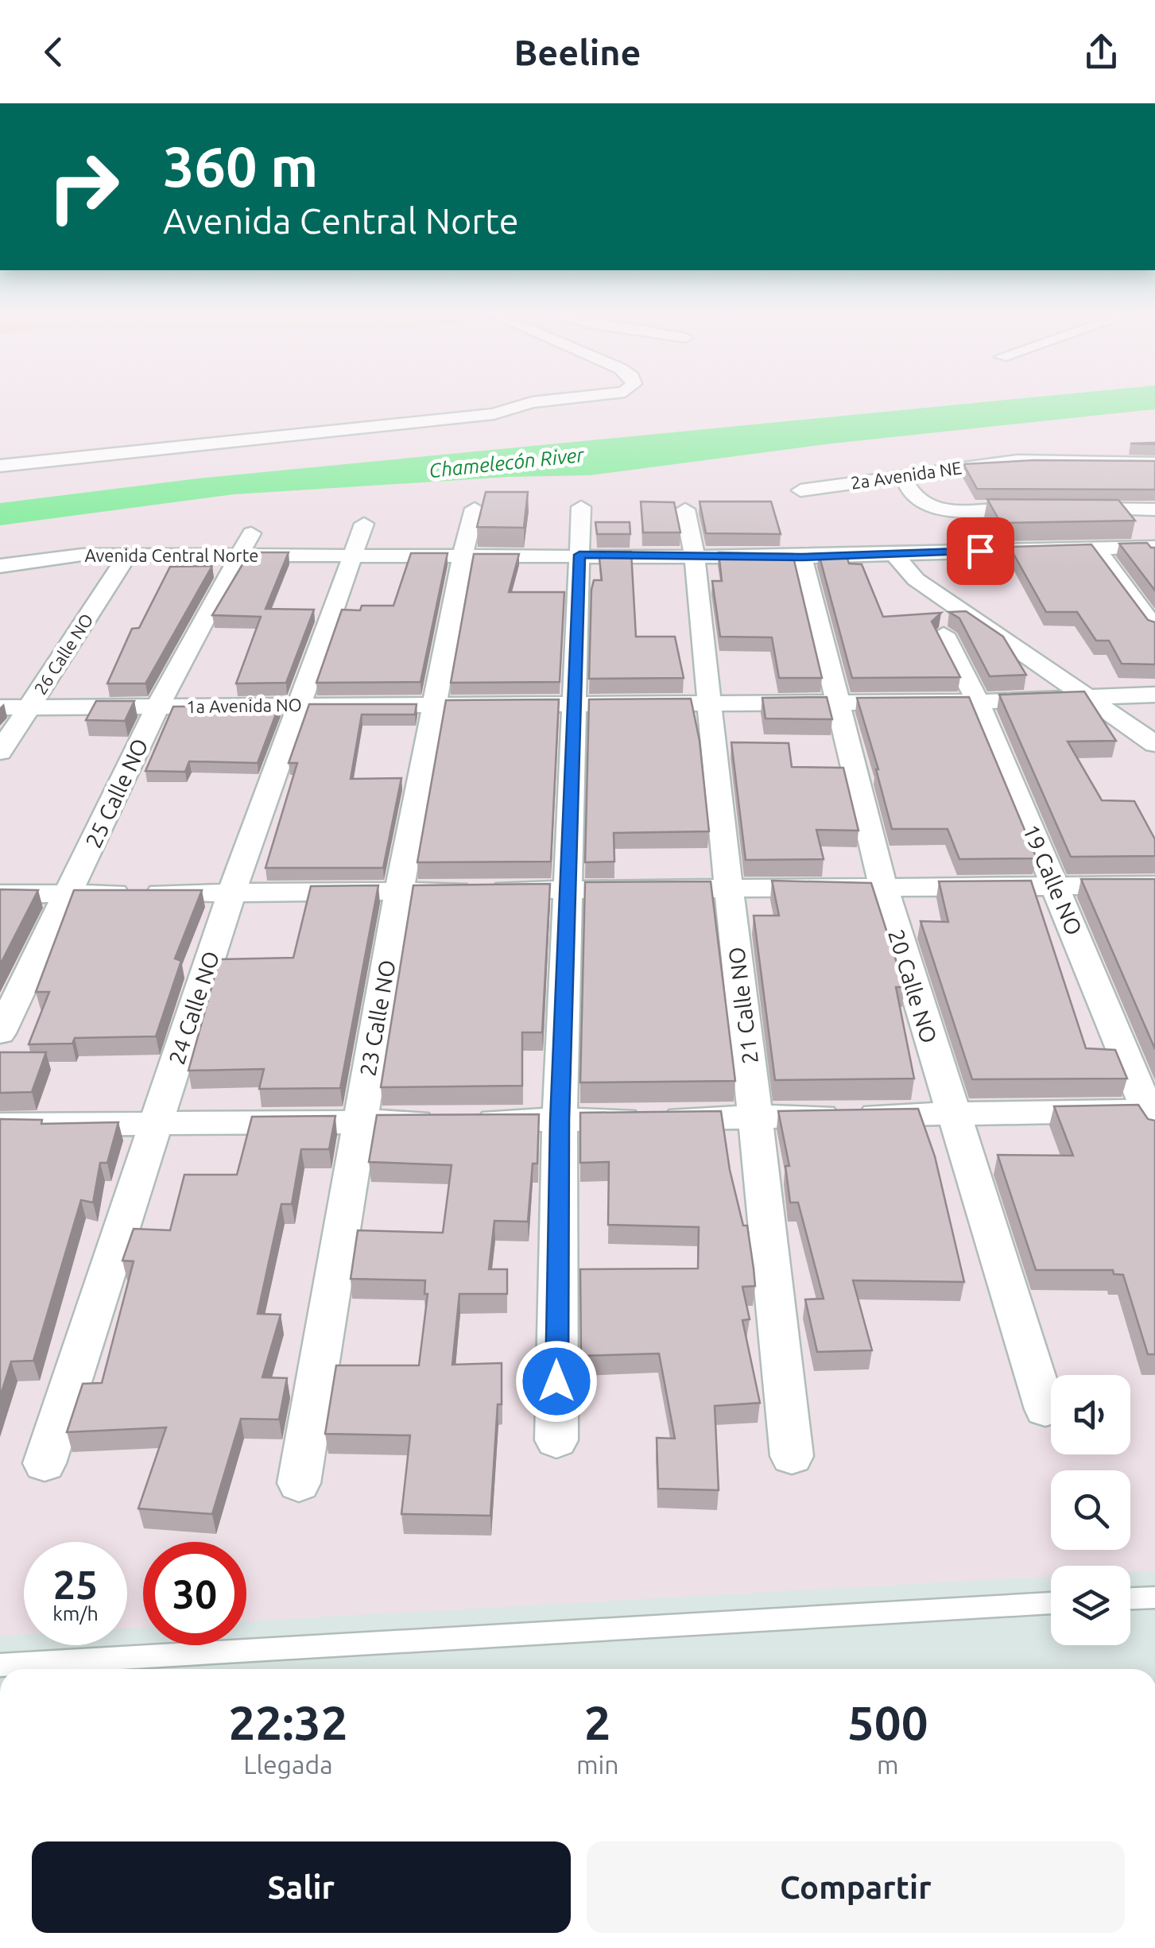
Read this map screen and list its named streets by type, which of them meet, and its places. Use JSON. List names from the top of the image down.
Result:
{
  "streets": {
    "street": [
      "2a Avenida NE",
      "Avenida Central Norte",
      "26 Calle NO",
      "1a Avenida NO",
      "25 Calle NO",
      "19 Calle NO",
      "20 Calle NO",
      "21 Calle NO",
      "24 Calle NO",
      "23 Calle NO"
    ]
  },
  "crossings": [
    ["Avenida Central Norte", "26 Calle NO"],
    ["Avenida Central Norte", "25 Calle NO"],
    ["Avenida Central Norte", "20 Calle NO"],
    ["Avenida Central Norte", "21 Calle NO"],
    ["Avenida Central Norte", "24 Calle NO"],
    ["Avenida Central Norte", "23 Calle NO"],
    ["26 Calle NO", "1a Avenida NO"],
    ["1a Avenida NO", "25 Calle NO"],
    ["1a Avenida NO", "19 Calle NO"],
    ["1a Avenida NO", "20 Calle NO"],
    ["1a Avenida NO", "21 Calle NO"],
    ["1a Avenida NO", "24 Calle NO"],
    ["1a Avenida NO", "23 Calle NO"]
  ],
  "water": ["Chamelecón River"],
  "page": {
    "header": "Beeline",
    "turn": ["360 m", "Avenida Central Norte"],
    "speed": "25 km/h",
    "limit": "30",
    "eta": [
      "22:32",
      "Llegada",
      "2",
      "min",
      "500",
      "m"
    ],
    "buttons": ["Salir", "Compartir"]
  }
}
